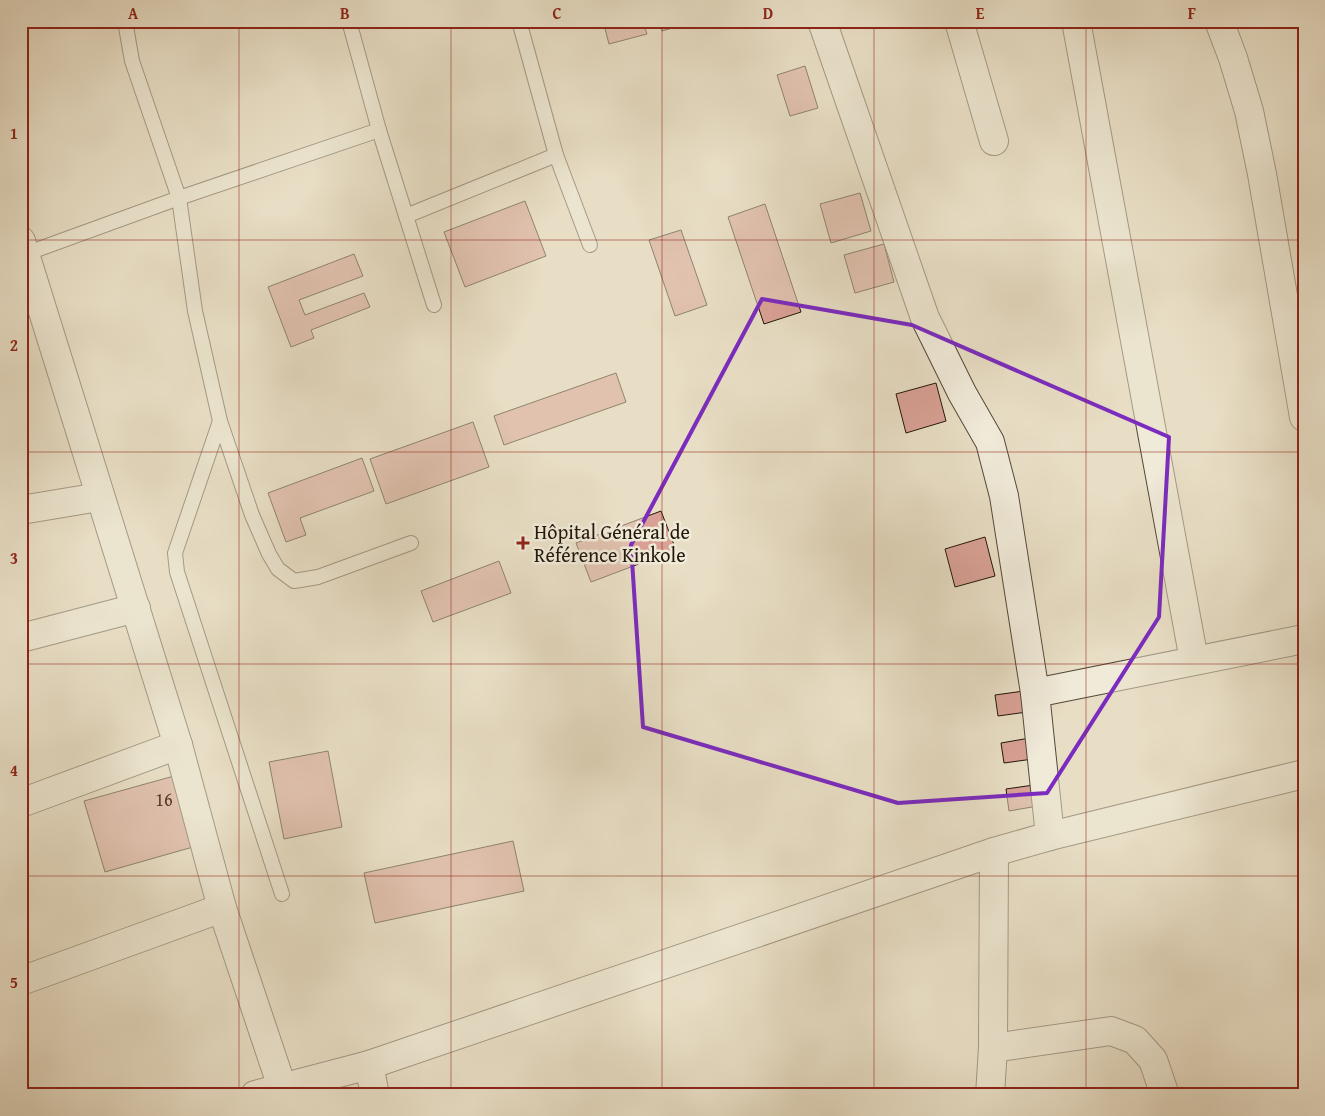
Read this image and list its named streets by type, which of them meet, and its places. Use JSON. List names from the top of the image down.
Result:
{
  "places": {
    "health": ["Hôpital Général de Référence Kinkole"]
  },
  "house_numbers": ["16"],
  "grid": {
    "columns": [
      "A",
      "B",
      "C",
      "D",
      "E",
      "F"
    ],
    "rows": [
      "1",
      "2",
      "3",
      "4",
      "5"
    ]
  }
}
